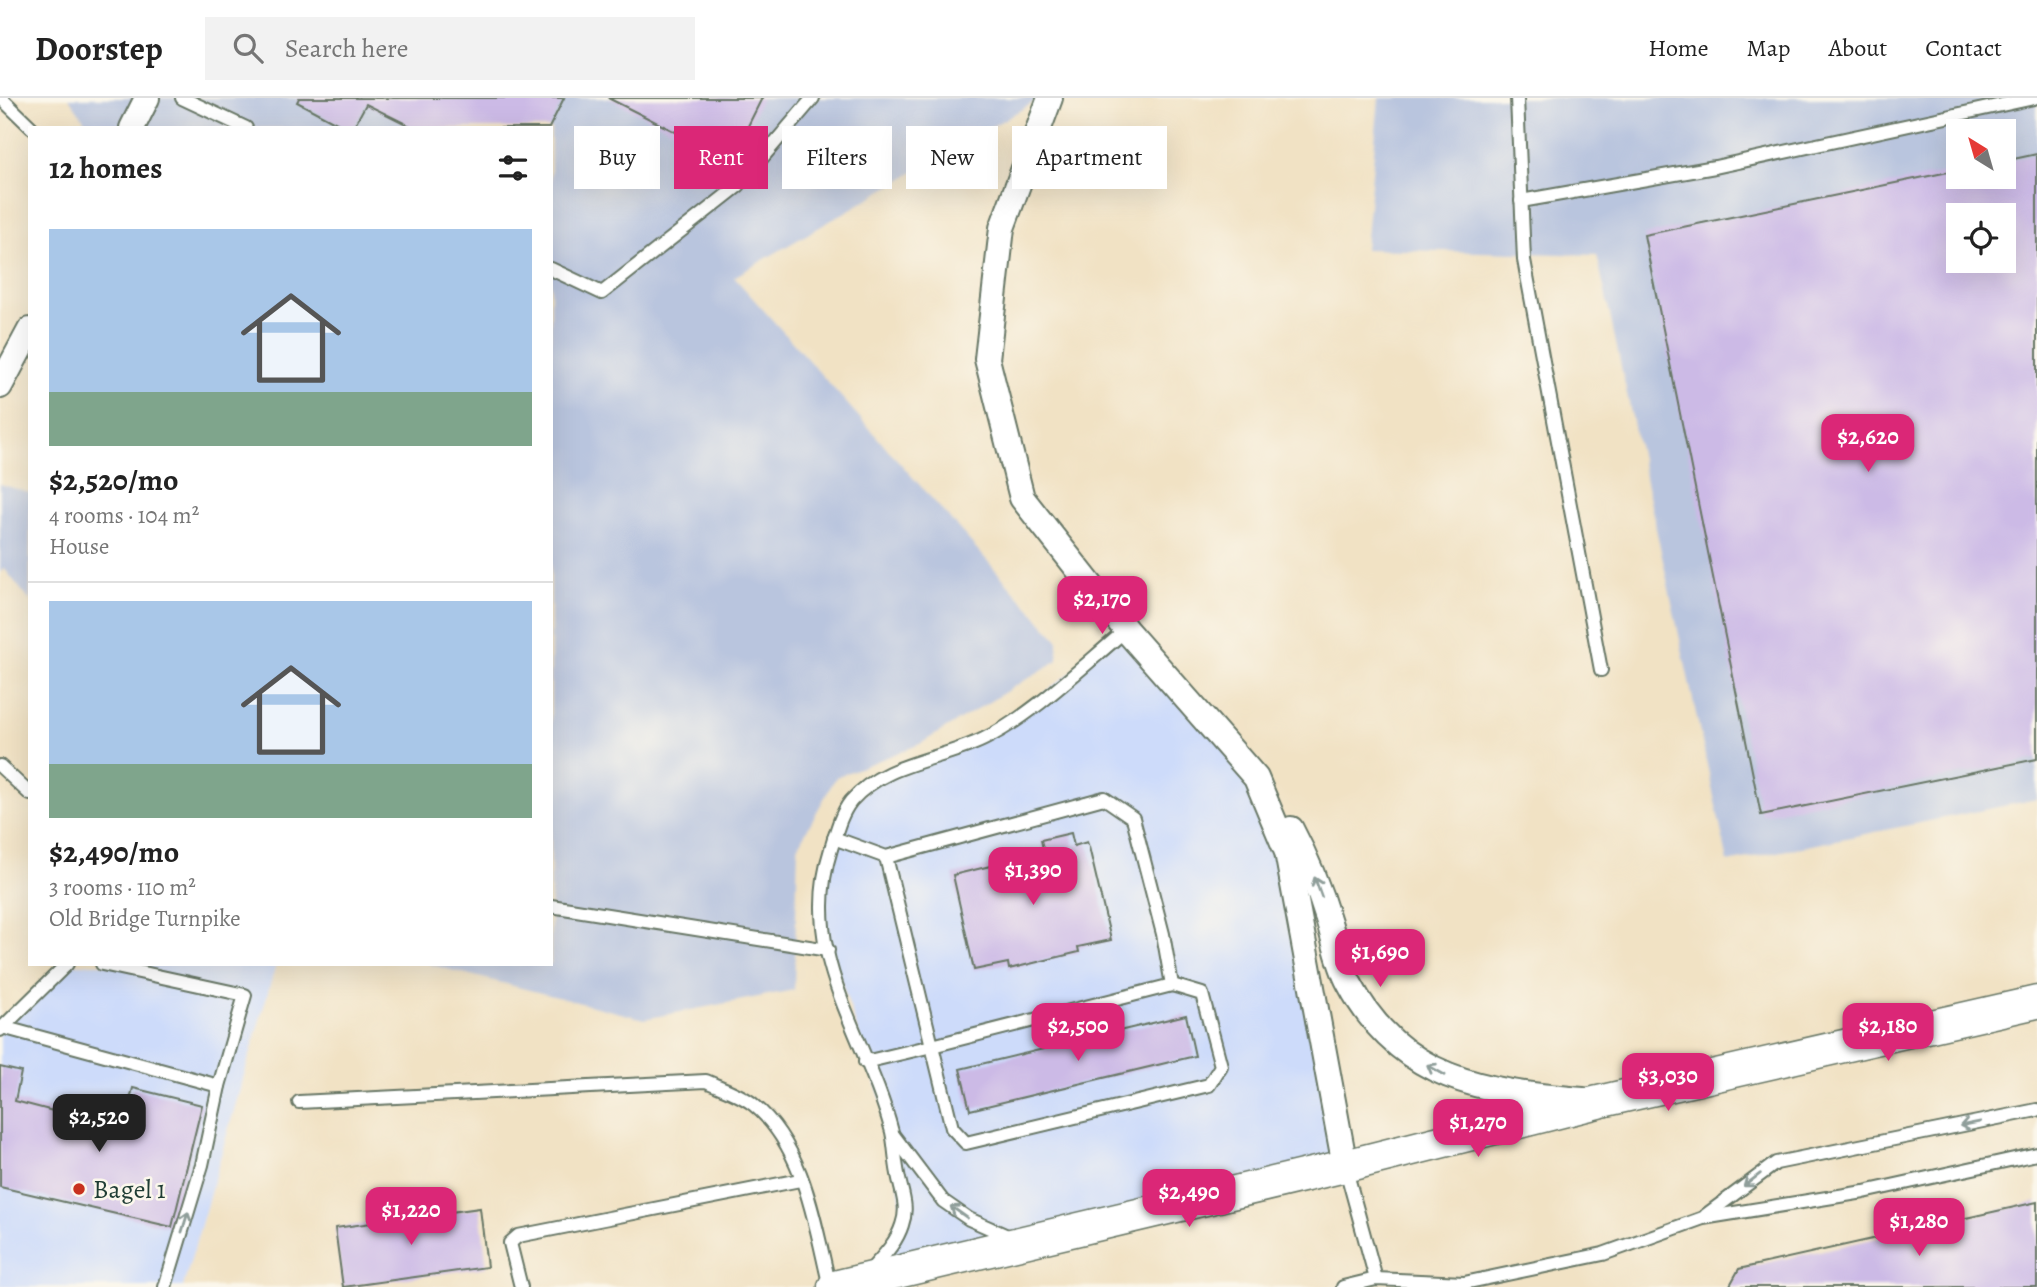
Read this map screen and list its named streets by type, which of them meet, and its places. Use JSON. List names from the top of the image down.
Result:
{
  "places": ["Bagel 1"],
  "north": "top left",
  "page": {
    "header": "Doorstep",
    "search": "Search here",
    "nav": [
      "Home",
      "Map",
      "About",
      "Contact"
    ],
    "chip": [
      "Buy",
      "Rent",
      "Filters",
      "New",
      "Apartment"
    ],
    "heading": "12 homes",
    "list": [
      {
        "name": "$2,520/mo",
        "note": "4 rooms · 104 m² · House"
      },
      {
        "name": "$2,490/mo",
        "note": "3 rooms · 110 m² · Old Bridge Turnpike"
      }
    ],
    "price": [
      "$2,620",
      "$2,170",
      "$1,390",
      "$1,690",
      "$2,500",
      "$2,180",
      "$3,030",
      "$2,520",
      "$1,270",
      "$2,490",
      "$1,220",
      "$1,280"
    ]
  }
}
